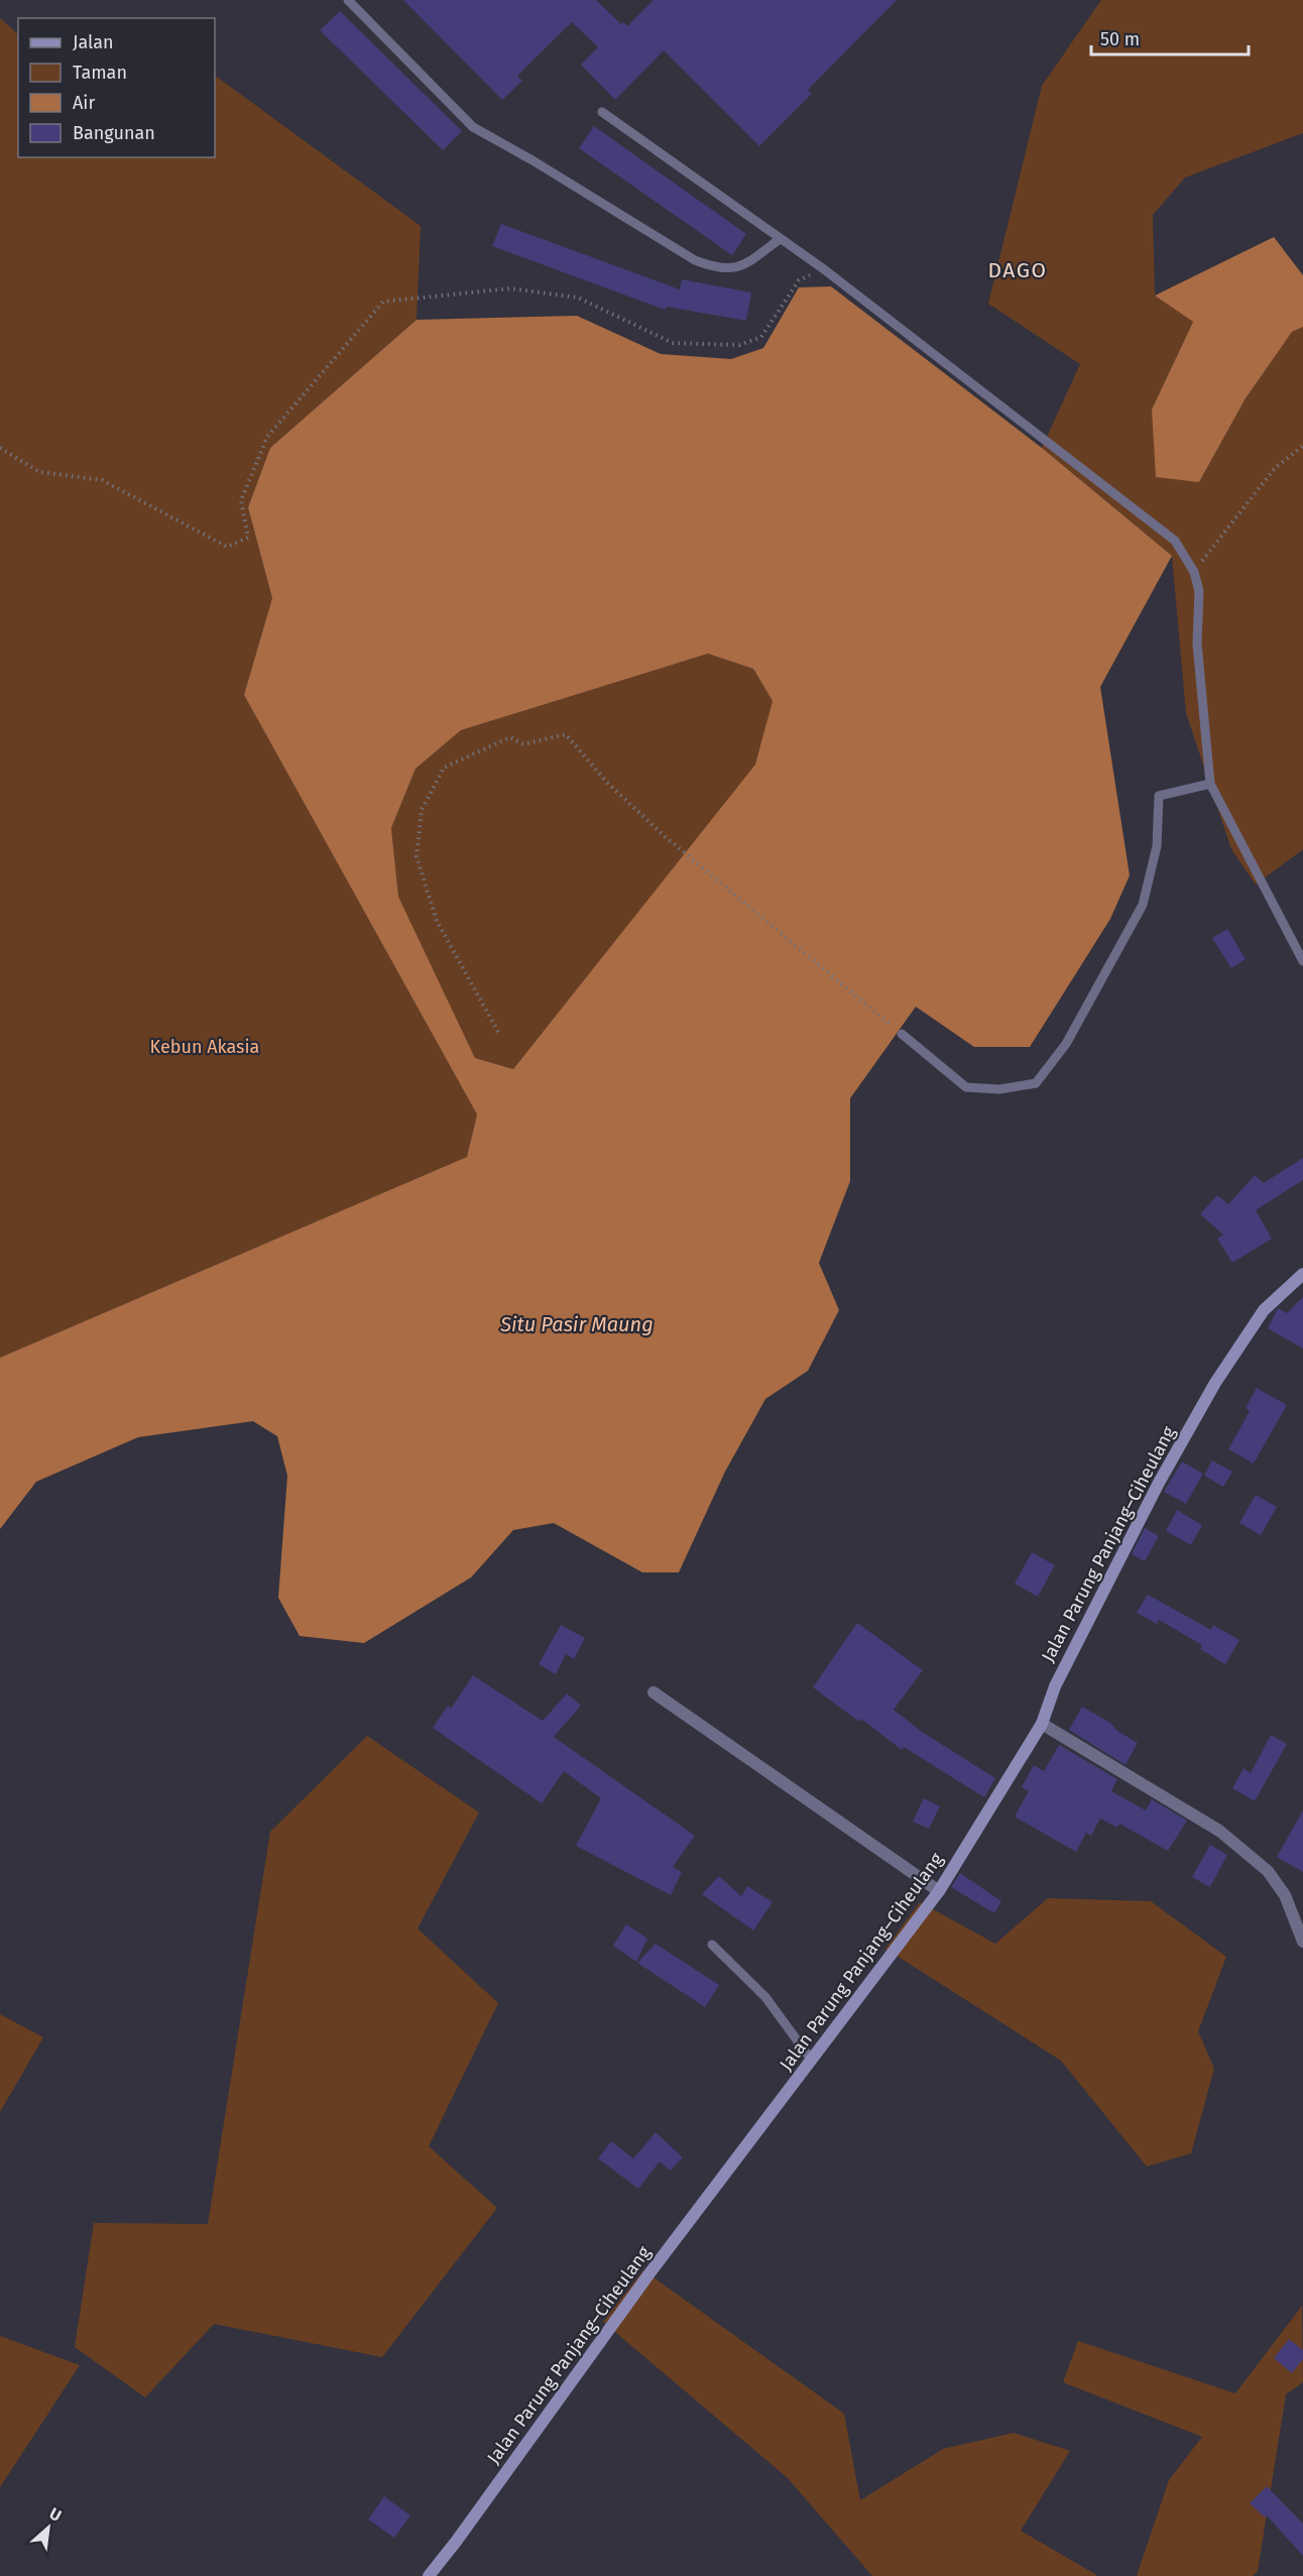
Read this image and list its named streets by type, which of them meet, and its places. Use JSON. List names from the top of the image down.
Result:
{
  "streets": {
    "street": ["Jalan Parung Panjang–Ciheulang"]
  },
  "districts": ["DAGO"],
  "water": ["Situ Pasir Maung"],
  "parks": ["Kebun Akasia"],
  "legend": [
    "Jalan",
    "Taman",
    "Air",
    "Bangunan"
  ],
  "scale_bar": "50 m",
  "north": "top right"
}
